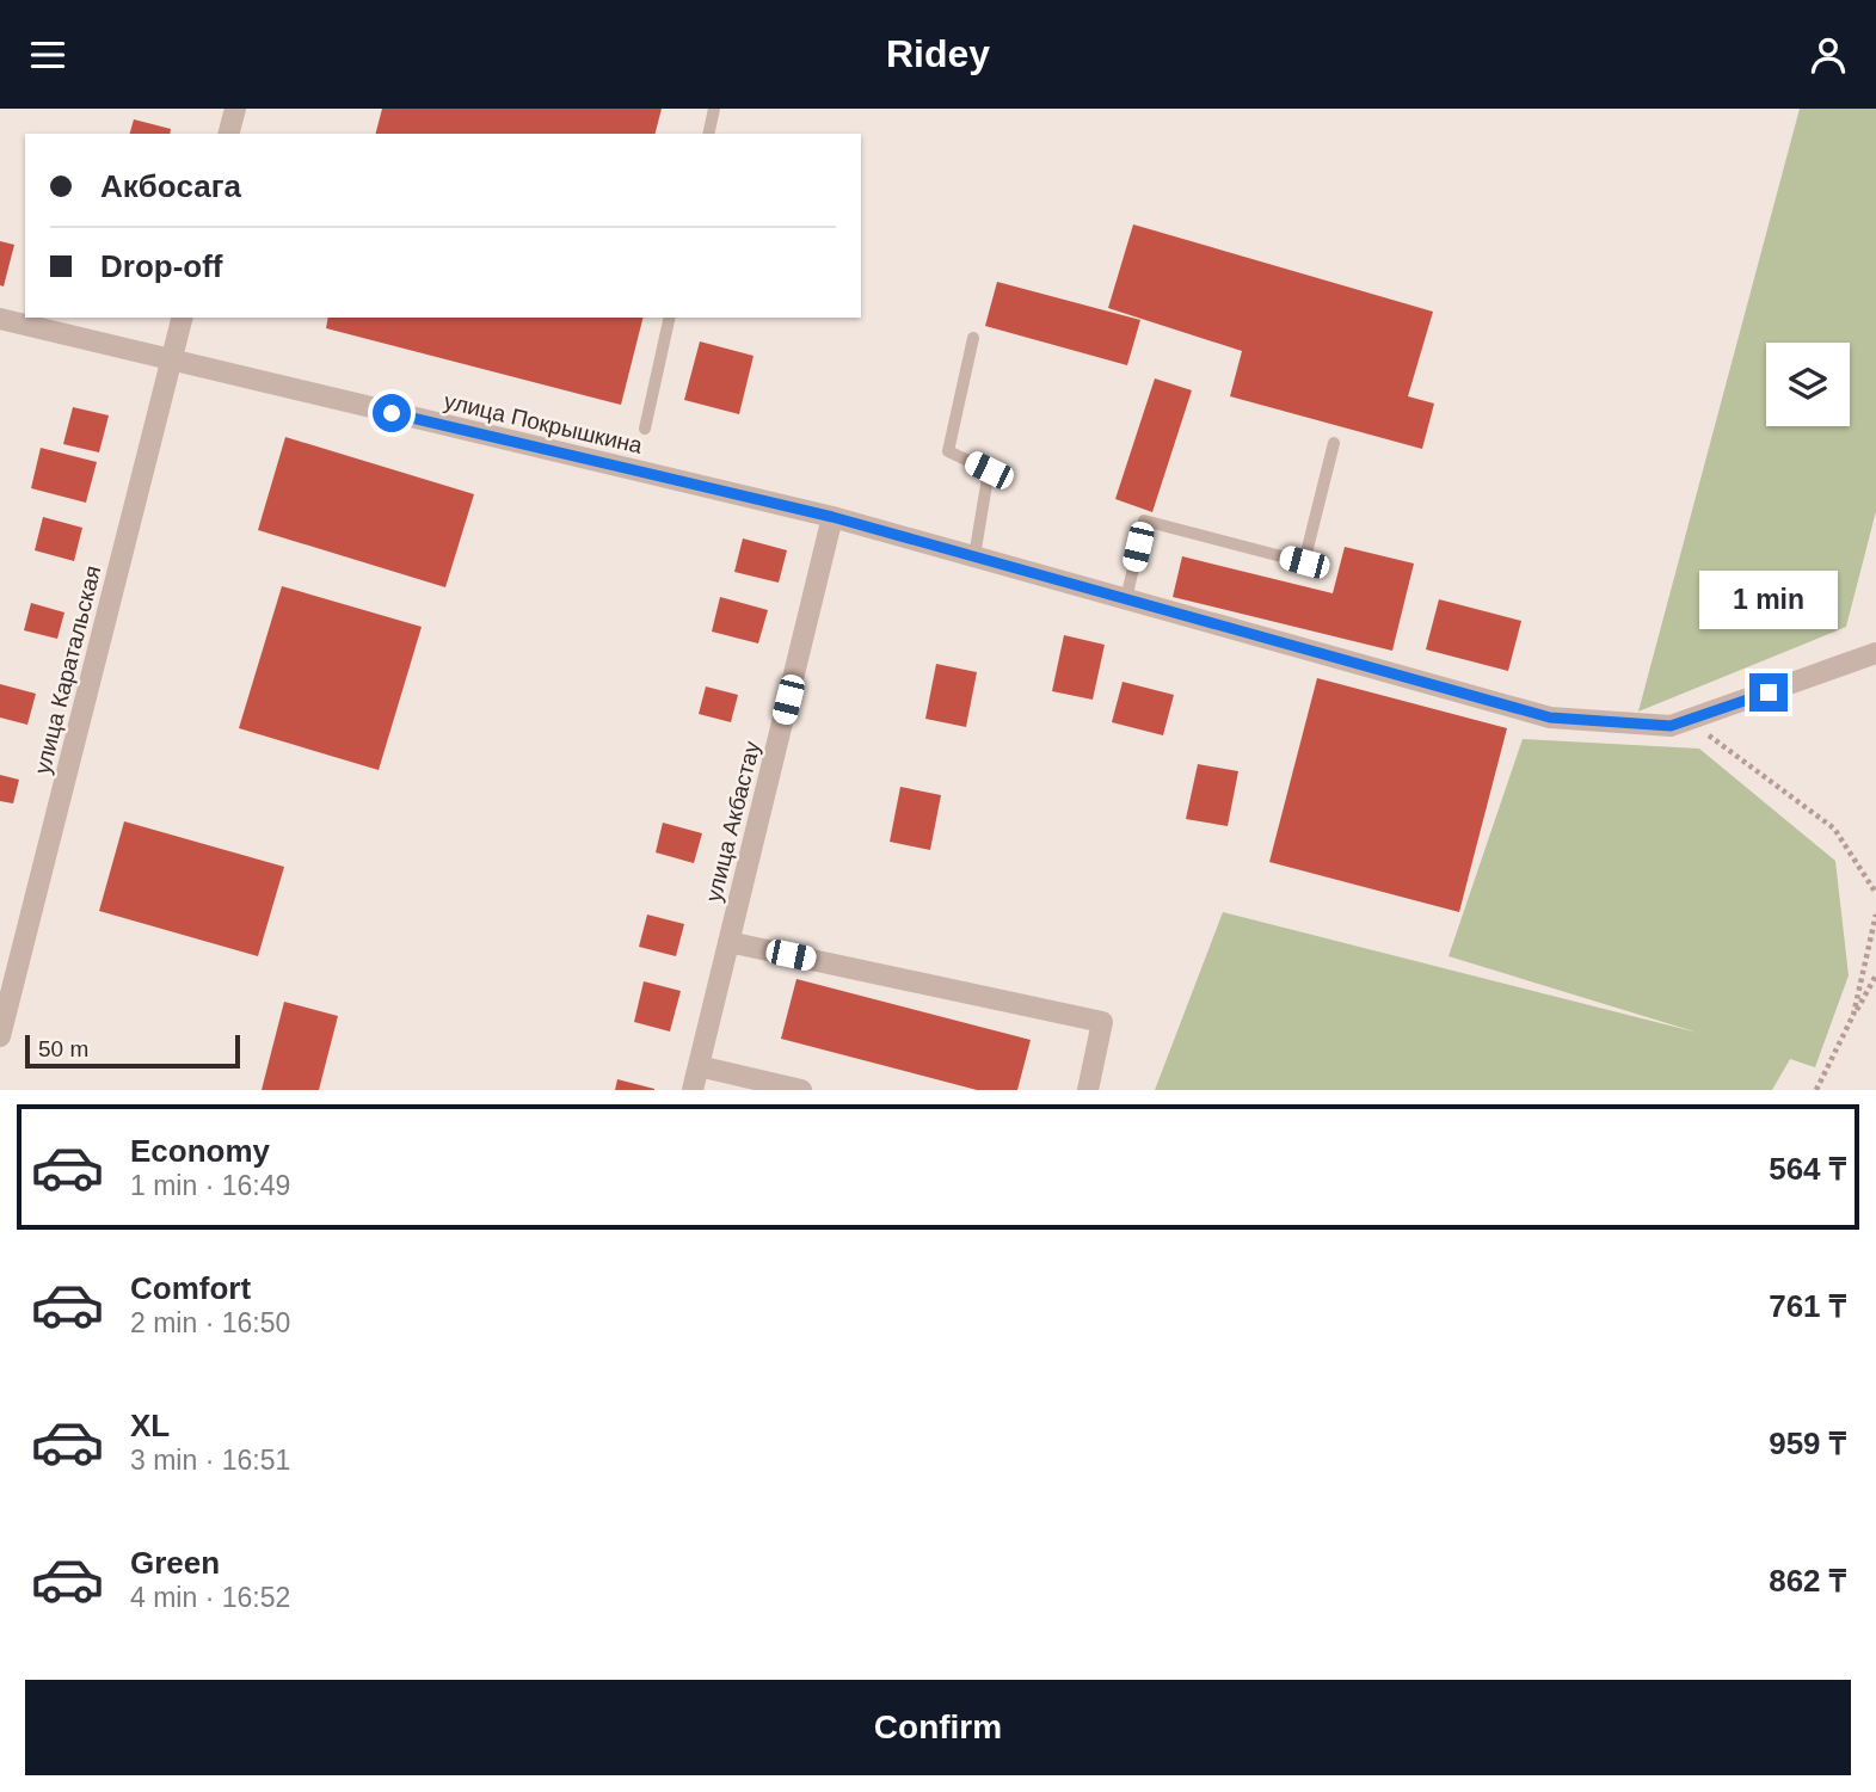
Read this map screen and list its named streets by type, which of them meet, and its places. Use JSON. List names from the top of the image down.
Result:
{
  "streets": {
    "street": ["улица Покрышкина", "улица Каратальская", "улица Акбастау"]
  },
  "crossings": [
    ["улица Покрышкина", "улица Каратальская"],
    ["улица Покрышкина", "улица Акбастау"]
  ],
  "scale_bar": "50 m",
  "page": {
    "header": "Ridey",
    "banner": ["Акбосага", "Drop-off"],
    "bubble": "1 min",
    "scale": "50 m",
    "list": [
      {
        "name": "Economy",
        "note": "1 min · 16:49",
        "value": "564 ₸"
      },
      {
        "name": "Comfort",
        "note": "2 min · 16:50",
        "value": "761 ₸"
      },
      {
        "name": "XL",
        "note": "3 min · 16:51",
        "value": "959 ₸"
      },
      {
        "name": "Green",
        "note": "4 min · 16:52",
        "value": "862 ₸"
      }
    ],
    "buttons": "Confirm"
  }
}
